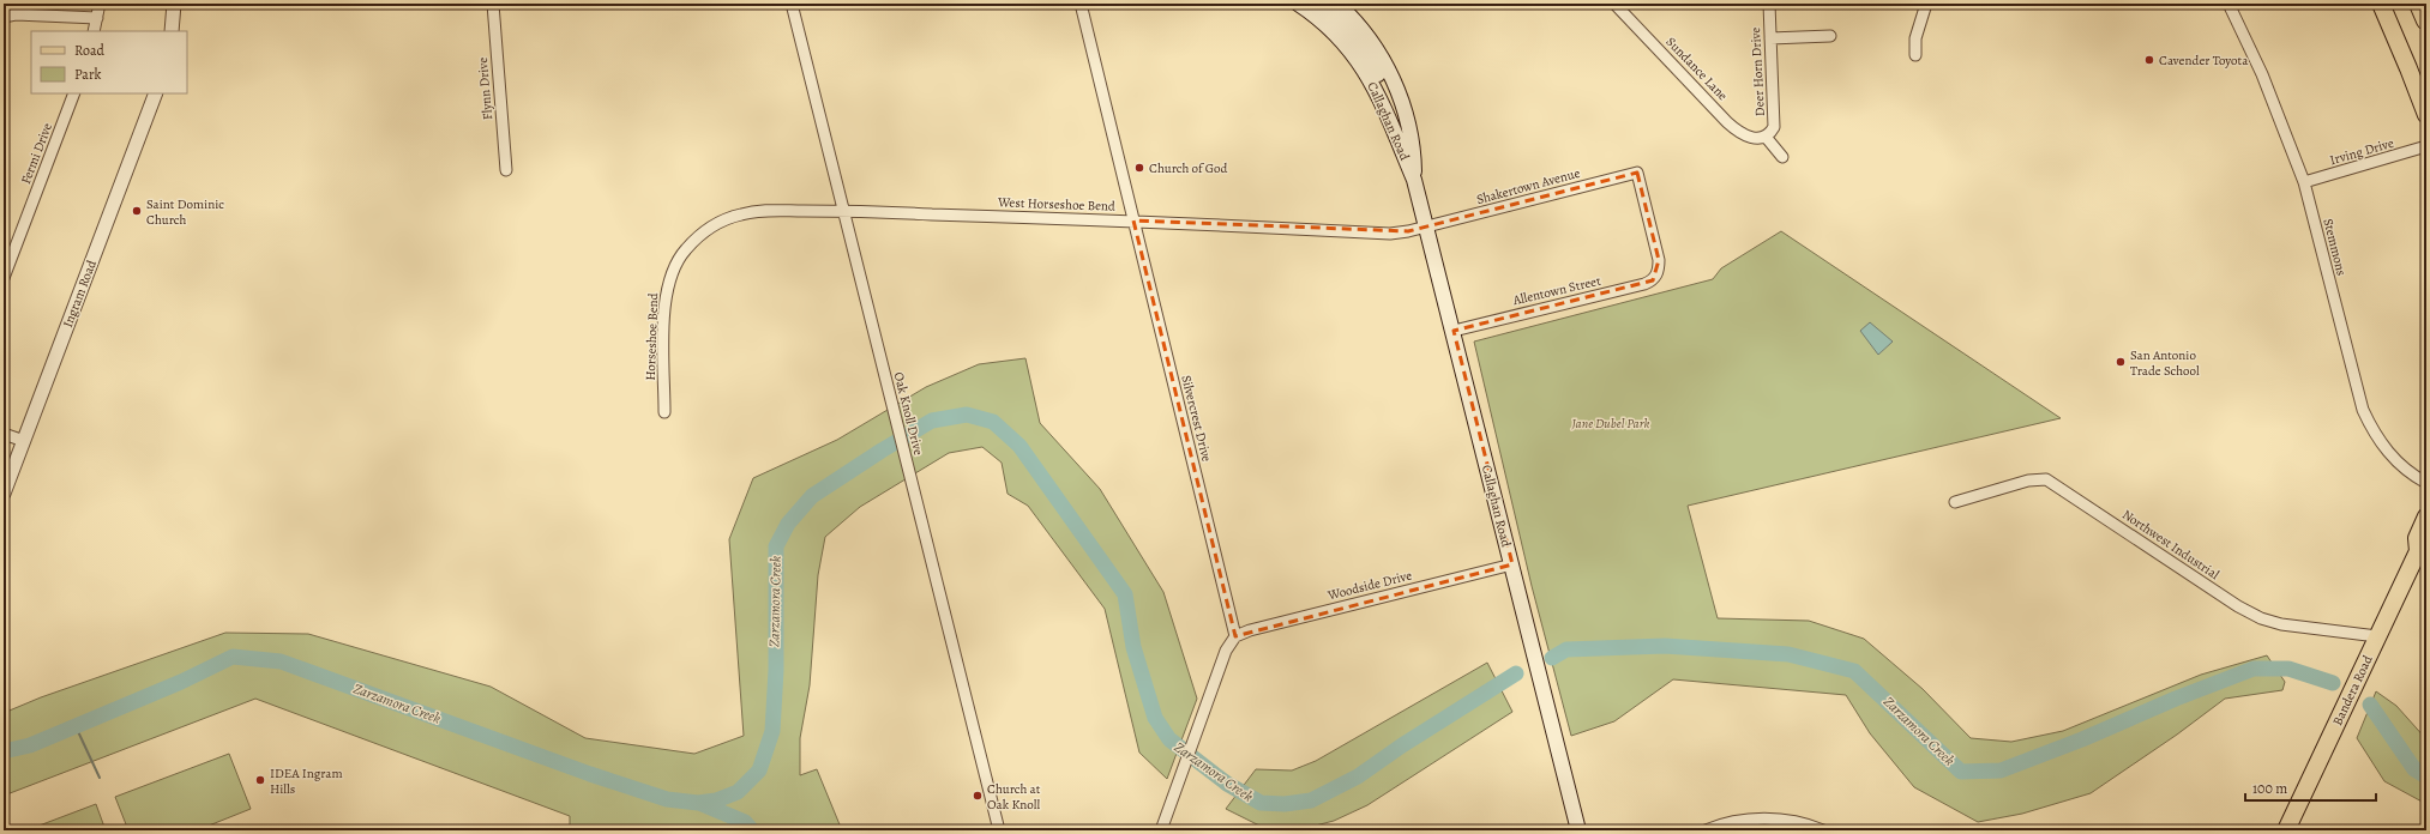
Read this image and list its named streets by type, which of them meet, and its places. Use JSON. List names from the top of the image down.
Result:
{
  "streets": {
    "main road": ["Callaghan Road", "Bandera Road"],
    "street": [
      "Sundance Lane",
      "Deer Horn Drive",
      "Flynn Drive",
      "Irving Drive",
      "Fermi Drive",
      "Shakertown Avenue",
      "West Horseshoe Bend",
      "Stemmons",
      "Allentown Street",
      "Ingram Road",
      "Horseshoe Bend",
      "Oak Knoll Drive",
      "Silvercrest Drive",
      "Northwest Industrial",
      "Woodside Drive"
    ]
  },
  "crossings": [
    ["Sundance Lane", "Deer Horn Drive"],
    ["Callaghan Road", "Shakertown Avenue"],
    ["Callaghan Road", "West Horseshoe Bend"],
    ["Callaghan Road", "Allentown Street"],
    ["Callaghan Road", "Woodside Drive"],
    ["Irving Drive", "Stemmons"],
    ["Shakertown Avenue", "West Horseshoe Bend"],
    ["Shakertown Avenue", "Allentown Street"],
    ["West Horseshoe Bend", "Horseshoe Bend"],
    ["West Horseshoe Bend", "Oak Knoll Drive"],
    ["West Horseshoe Bend", "Silvercrest Drive"],
    ["Silvercrest Drive", "Woodside Drive"],
    ["Northwest Industrial", "Bandera Road"]
  ],
  "water": ["Zarzamora Creek"],
  "parks": ["Jane Dubel Park"],
  "places": [
    "Cavender Toyota",
    "Church of God",
    "Saint Dominic Church",
    "San Antonio Trade School",
    "IDEA Ingram Hills",
    "Church at Oak Knoll"
  ],
  "legend": ["Road", "Park"],
  "scale_bar": "100 m"
}
